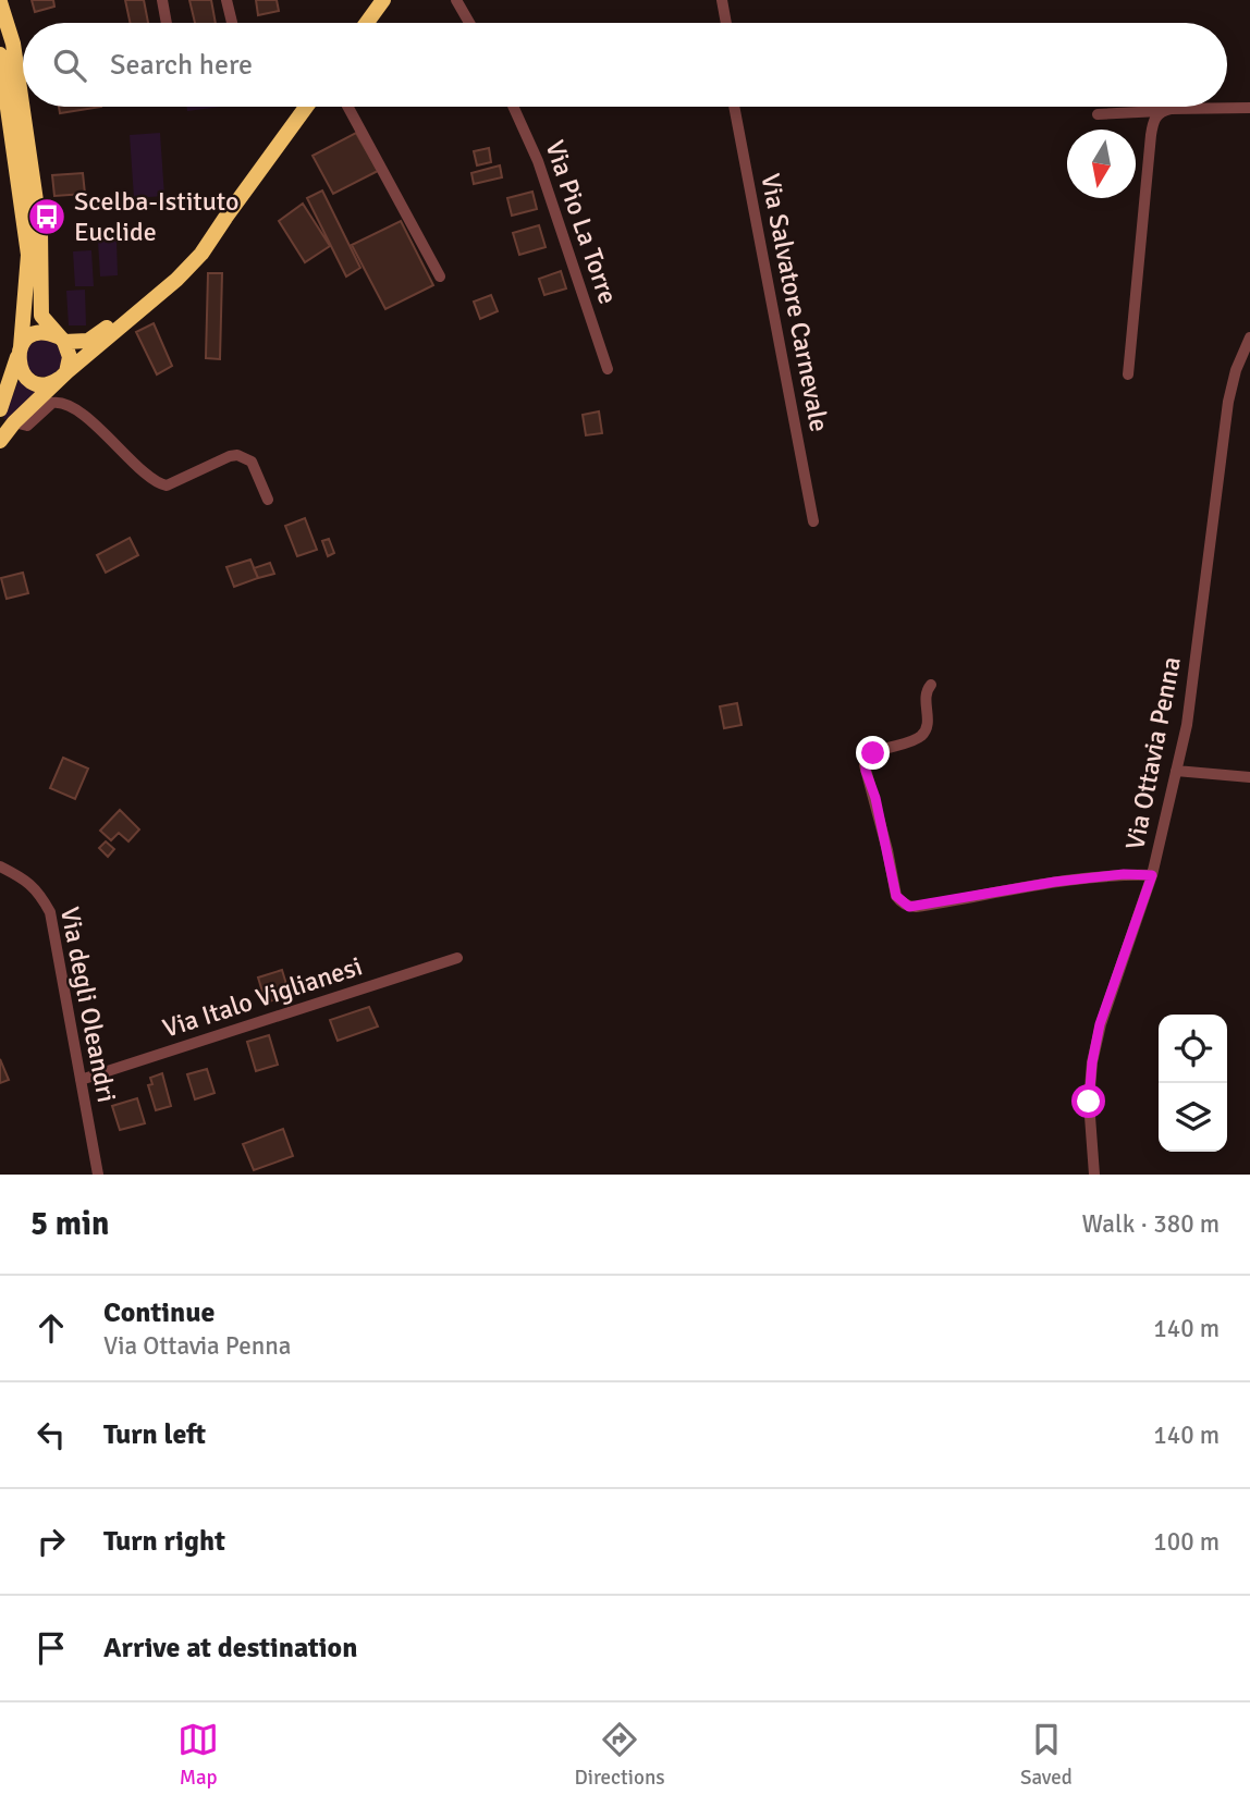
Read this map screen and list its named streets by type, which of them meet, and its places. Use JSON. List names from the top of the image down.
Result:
{
  "streets": {
    "street": [
      "Via Pio La Torre",
      "Via Salvatore Carnevale",
      "Via Ottavia Penna",
      "Via Italo Viglianesi",
      "Via degli Oleandri"
    ]
  },
  "crossings": [
    ["Via Italo Viglianesi", "Via degli Oleandri"]
  ],
  "places": {
    "bus stop": ["Scelba-Istituto Euclide"]
  },
  "north": "bottom",
  "page": {
    "search": "Search here",
    "heading": ["5 min", "Walk · 380 m"],
    "list": [
      ["Continue", "Via Ottavia Penna", "140 m"],
      ["Turn left", "140 m"],
      ["Turn right", "100 m"],
      "Arrive at destination"
    ],
    "nav": ["Map", "Directions", "Saved"]
  }
}
